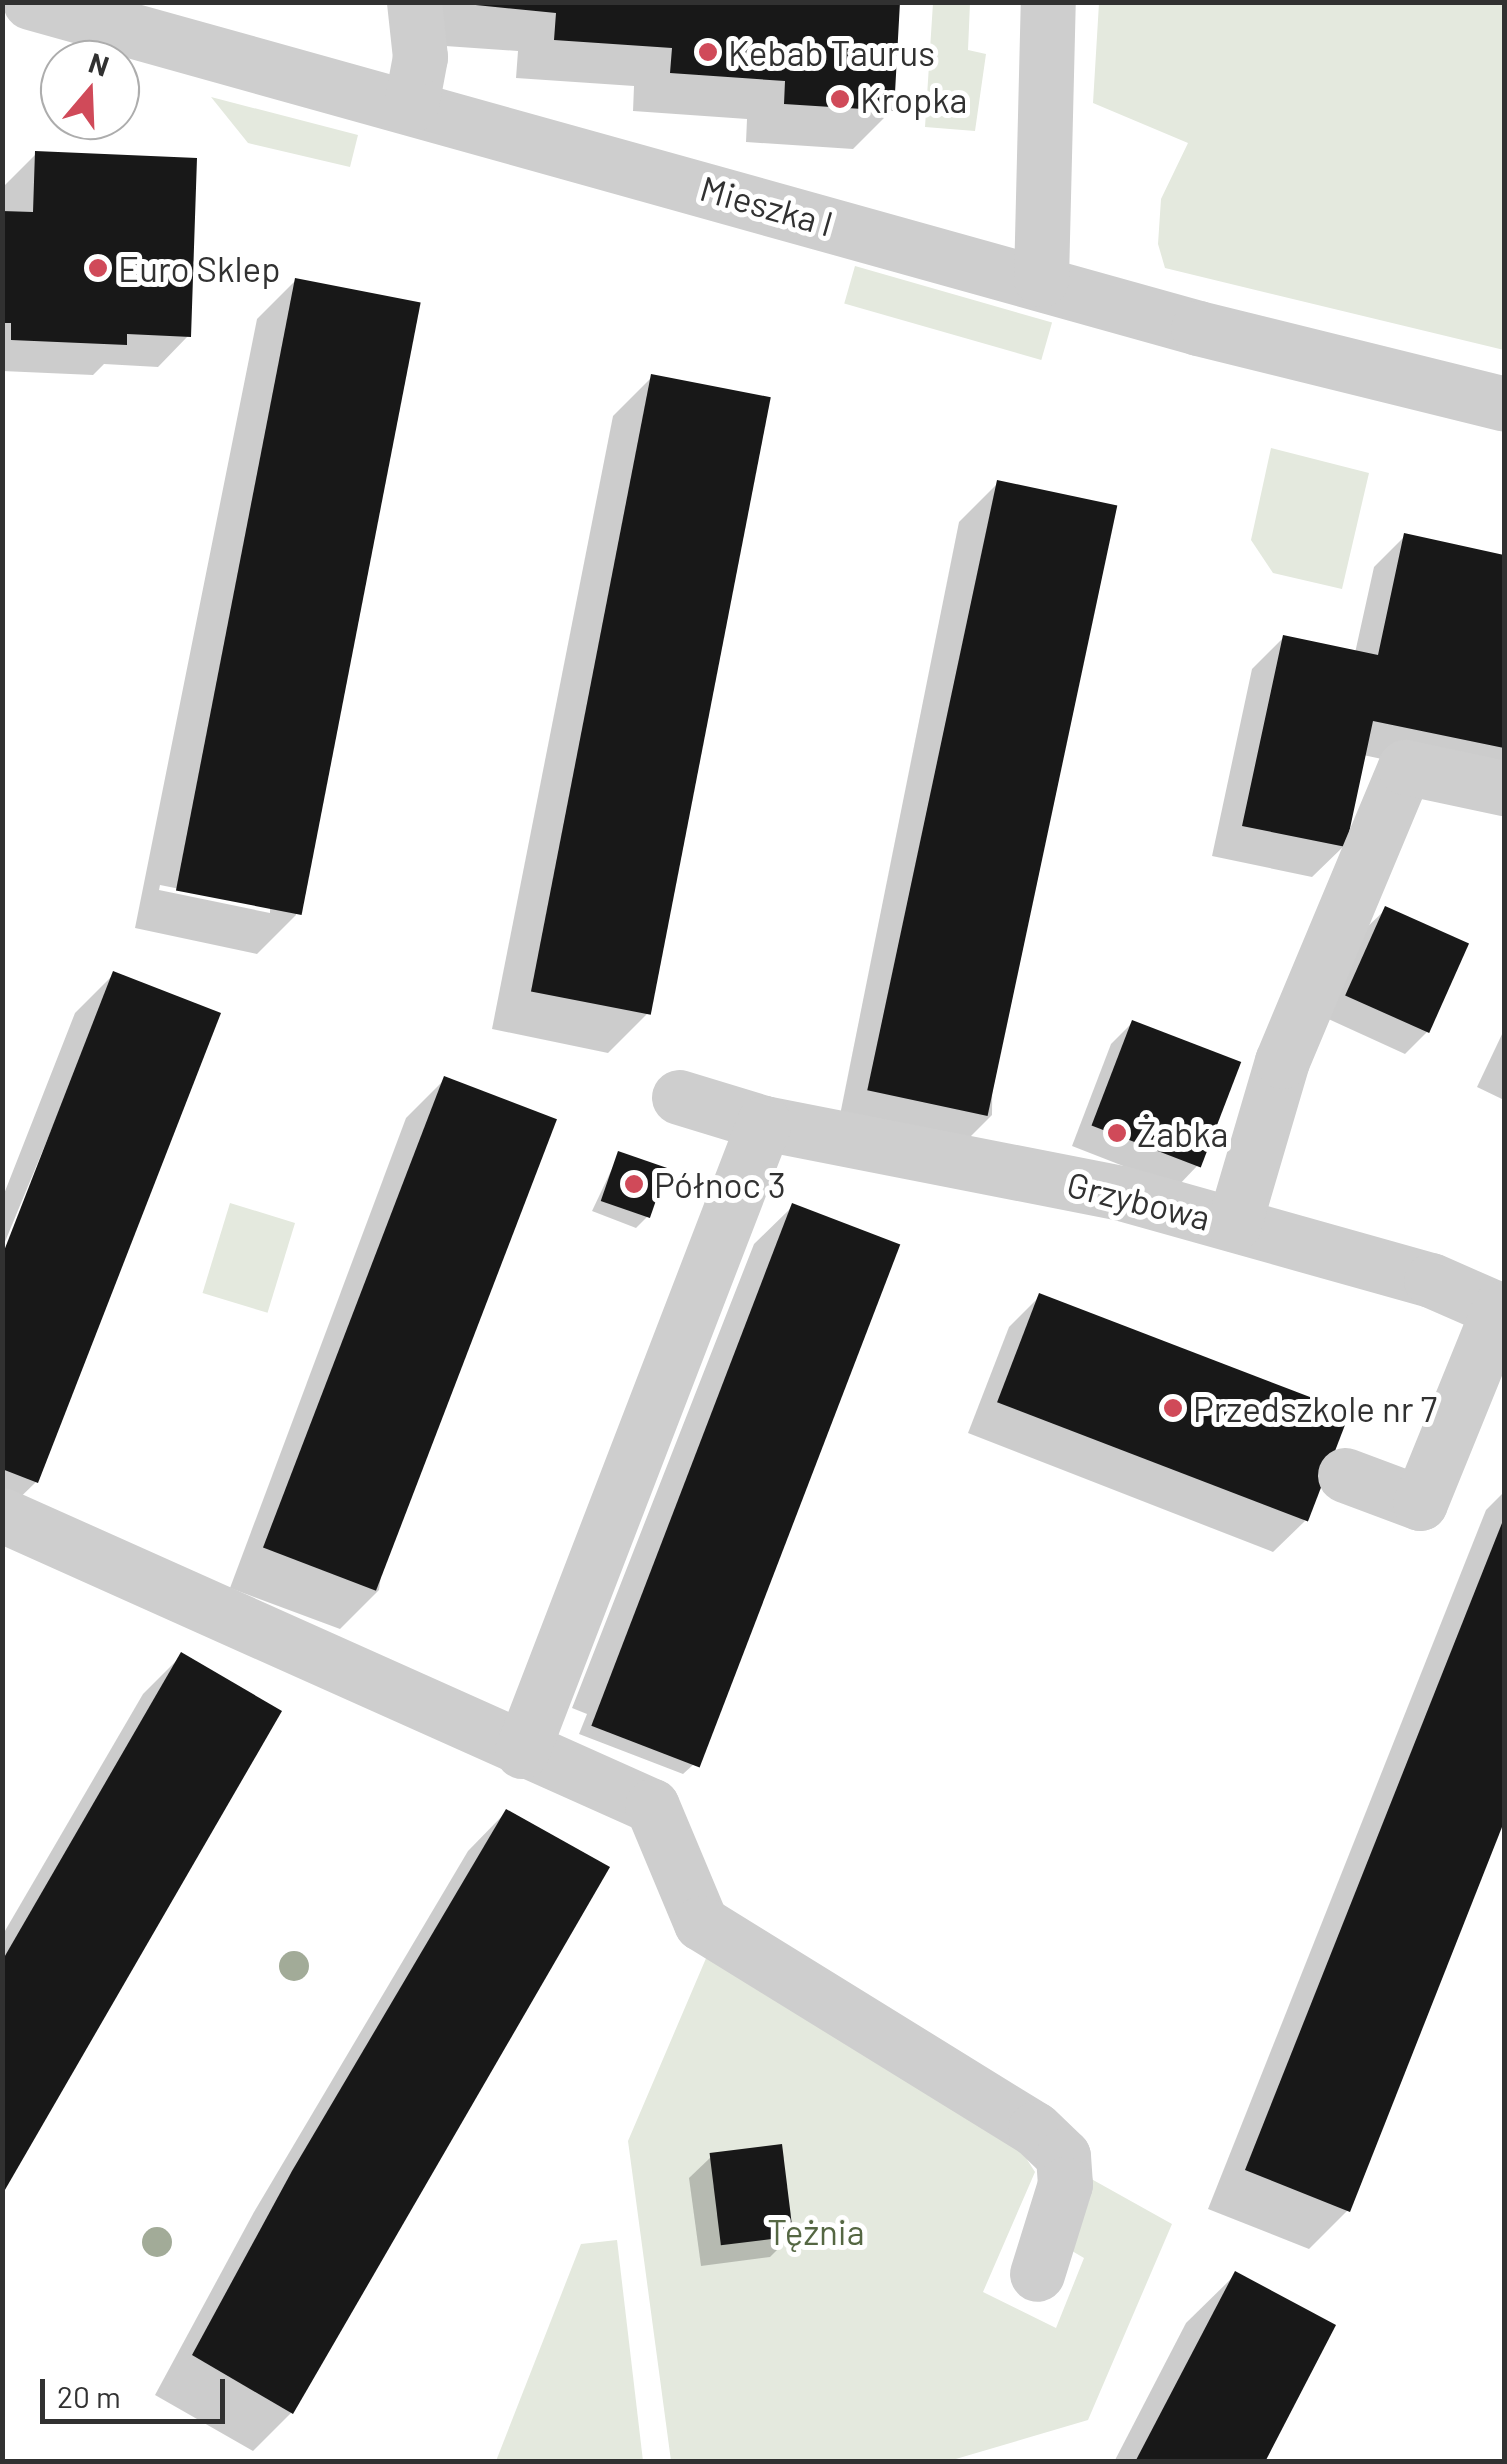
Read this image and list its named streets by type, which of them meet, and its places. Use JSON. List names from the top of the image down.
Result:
{
  "streets": {
    "street": ["Mieszka I", "Grzybowa"]
  },
  "parks": ["Tężnia"],
  "places": [
    "Kebab Taurus",
    "Kropka",
    "Euro Sklep",
    "Żabka",
    "Północ 3",
    "Przedszkole nr 7"
  ],
  "scale_bar": "20 m",
  "north": "top"
}
